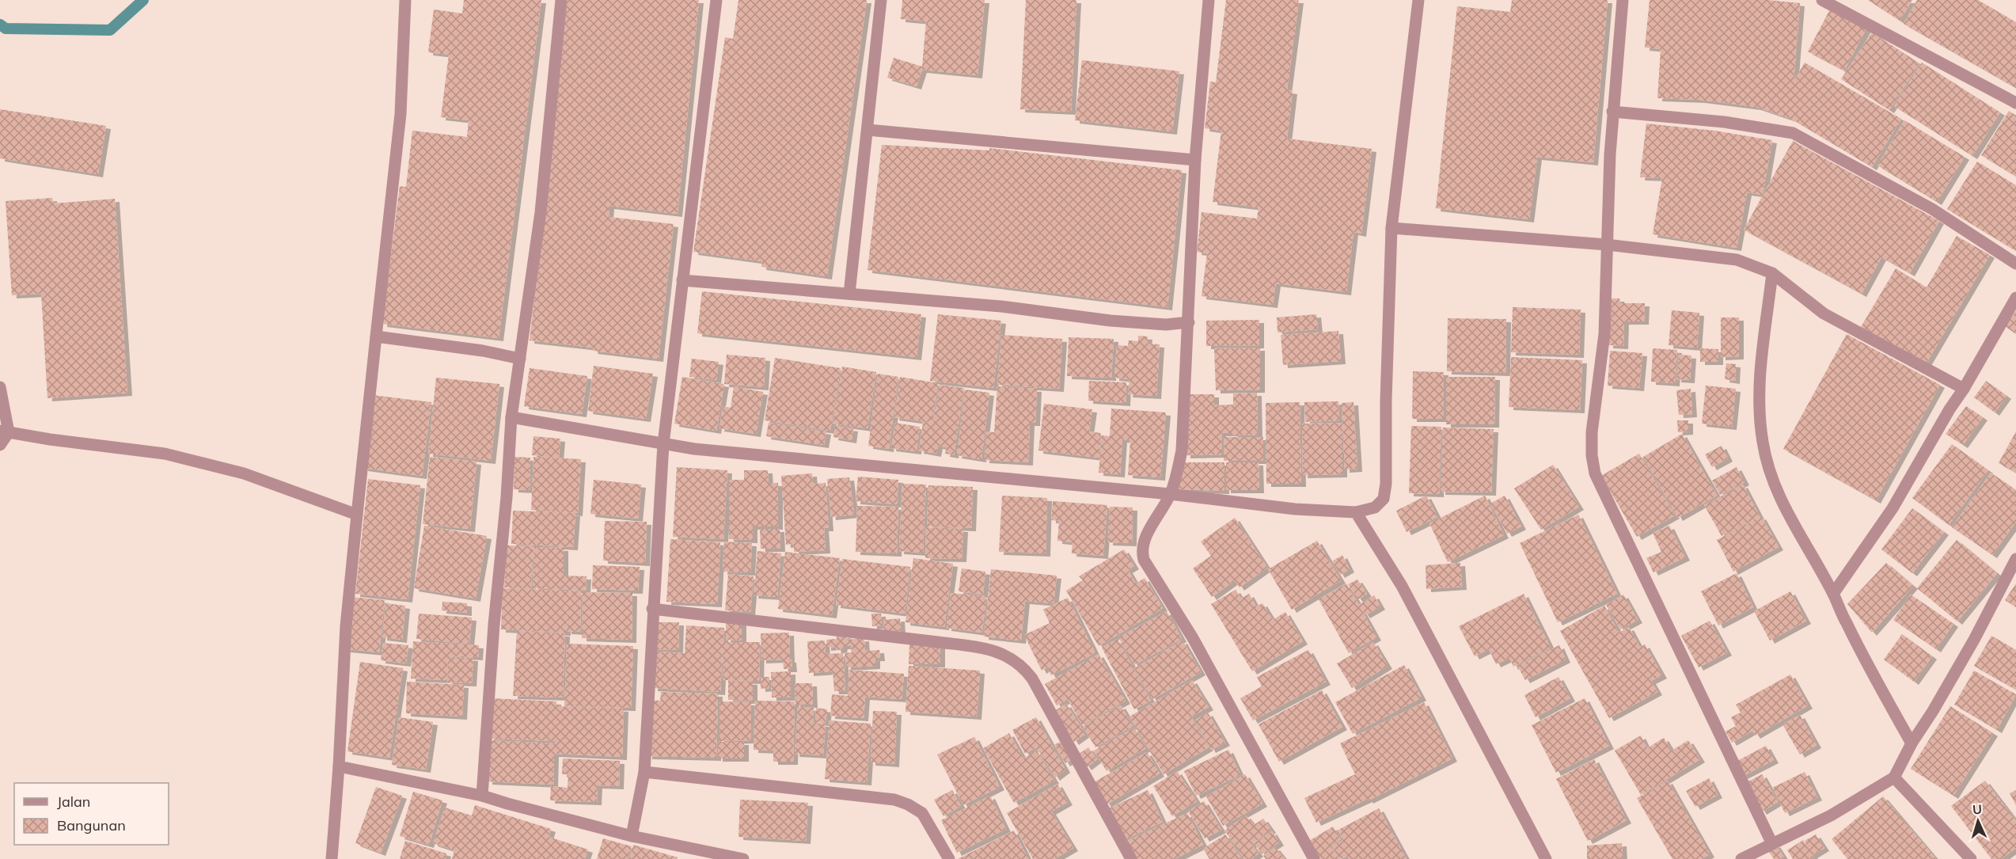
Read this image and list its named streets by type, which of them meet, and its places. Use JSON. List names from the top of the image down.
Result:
{
  "legend": ["Jalan", "Bangunan"],
  "north": "top"
}
